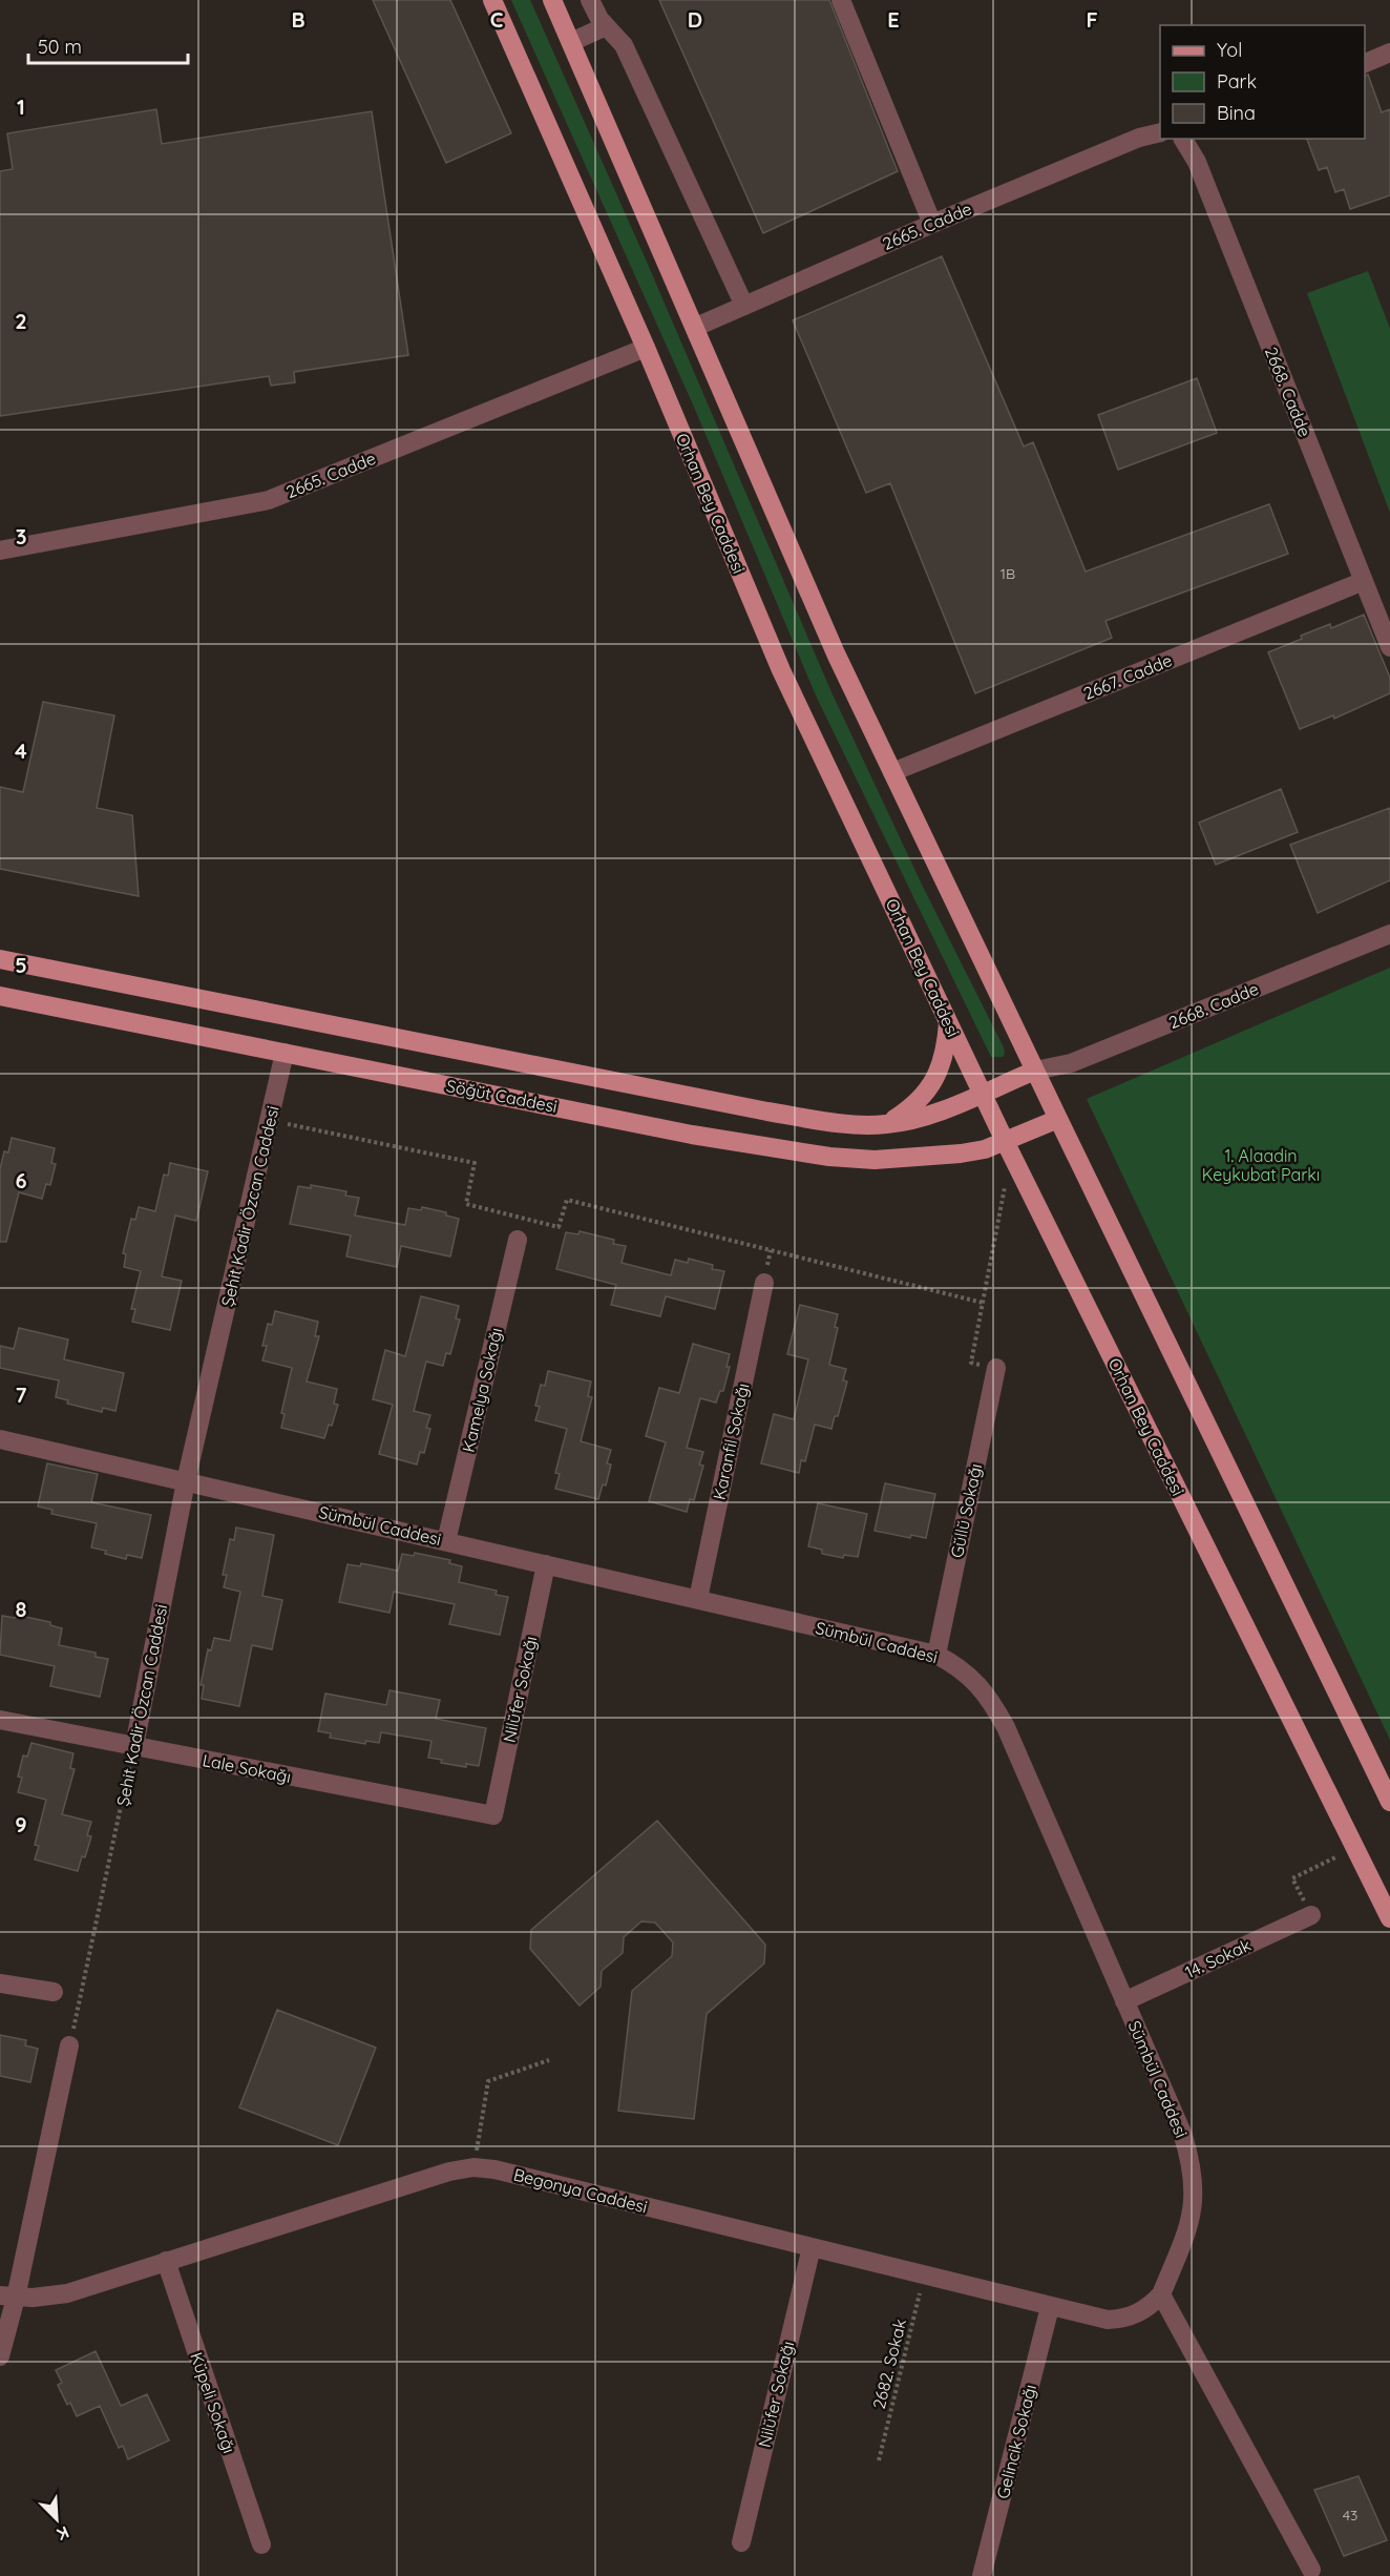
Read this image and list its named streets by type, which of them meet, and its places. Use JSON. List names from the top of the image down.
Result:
{
  "streets": {
    "main road": ["Orhan Bey Caddesi", "Söğüt Caddesi"],
    "street": [
      "2665. Cadde",
      "2668. Cadde",
      "2667. Cadde",
      "Şehit Kadir Özcan Caddesi",
      "Kamelya Sokağı",
      "Karanfil Sokağı",
      "Güllü Sokağı",
      "Sümbül Caddesi",
      "Nilüfer Sokağı",
      "Lale Sokağı",
      "14. Sokak",
      "Begonya Caddesi",
      "Küpeli Sokağı",
      "Gelincik Sokağı"
    ],
    "path": ["2682. Sokak"]
  },
  "crossings": [
    ["2665. Cadde", "Orhan Bey Caddesi"],
    ["2668. Cadde", "2667. Cadde"],
    ["2668. Cadde", "Söğüt Caddesi"],
    ["Orhan Bey Caddesi", "Söğüt Caddesi"],
    ["Söğüt Caddesi", "Şehit Kadir Özcan Caddesi"],
    ["Şehit Kadir Özcan Caddesi", "Sümbül Caddesi"],
    ["Şehit Kadir Özcan Caddesi", "Lale Sokağı"],
    ["Kamelya Sokağı", "Sümbül Caddesi"],
    ["Karanfil Sokağı", "Sümbül Caddesi"],
    ["Güllü Sokağı", "Sümbül Caddesi"],
    ["Sümbül Caddesi", "Nilüfer Sokağı"],
    ["Sümbül Caddesi", "14. Sokak"],
    ["Sümbül Caddesi", "Begonya Caddesi"],
    ["Nilüfer Sokağı", "Lale Sokağı"],
    ["Nilüfer Sokağı", "Begonya Caddesi"],
    ["Begonya Caddesi", "2682. Sokak"],
    ["Begonya Caddesi", "Küpeli Sokağı"],
    ["Begonya Caddesi", "Gelincik Sokağı"]
  ],
  "parks": ["1. Alaadin Keykubat Parkı"],
  "house_numbers": ["1B", "43"],
  "legend": ["Yol", "Park", "Bina"],
  "scale_bar": "50 m",
  "north": "bottom right",
  "grid": {
    "columns": [
      "B",
      "C",
      "D",
      "E",
      "F"
    ],
    "rows": [
      "1",
      "2",
      "3",
      "4",
      "5",
      "6",
      "7",
      "8",
      "9"
    ]
  }
}
